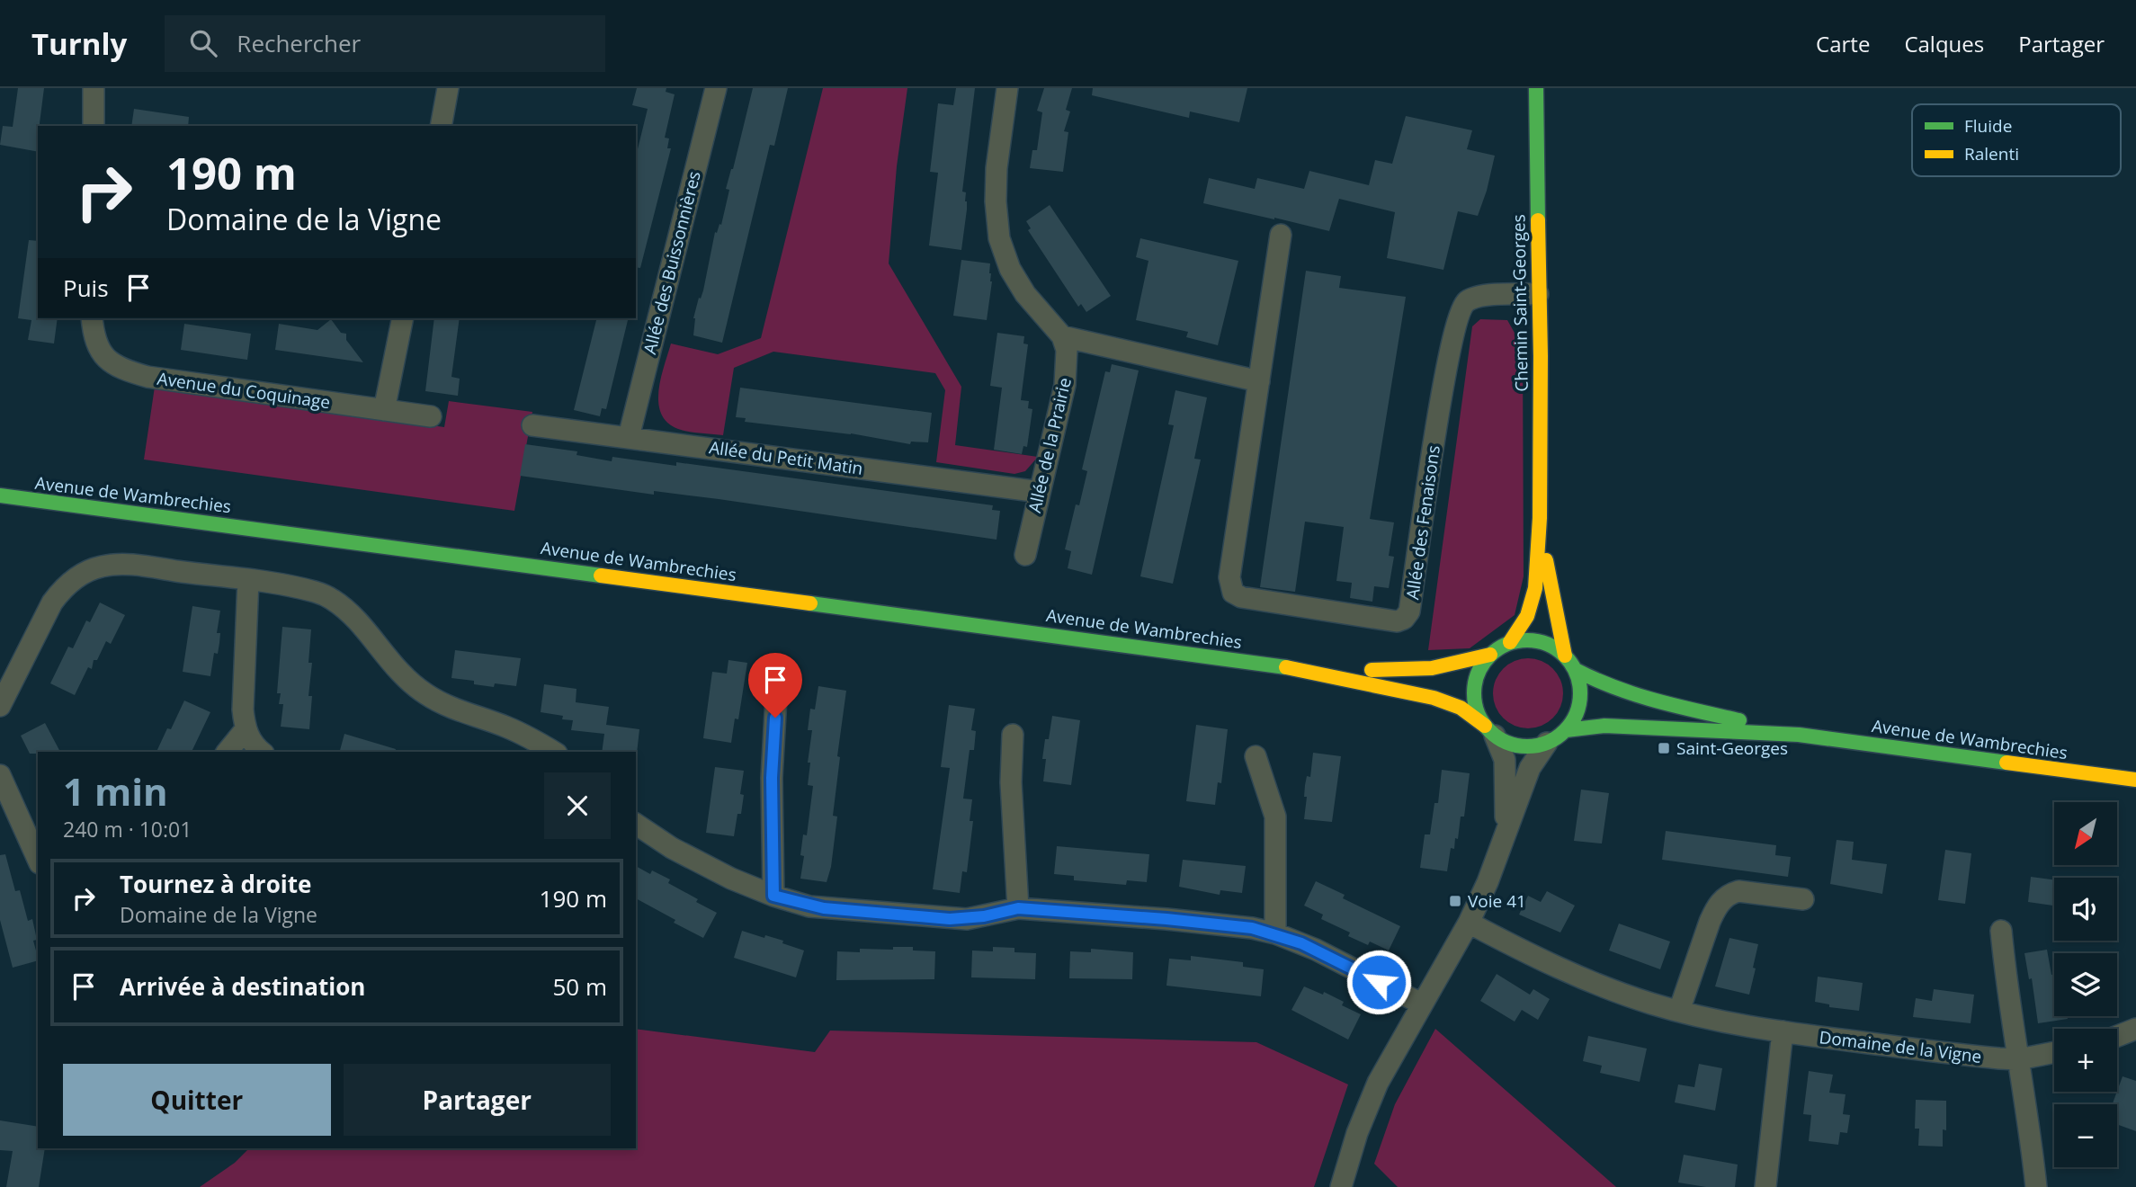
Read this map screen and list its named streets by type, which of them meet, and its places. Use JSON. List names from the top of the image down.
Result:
{
  "streets": {
    "main road": ["Chemin Saint-Georges", "Avenue de Wambrechies"],
    "street": [
      "Allée des Buissonnières",
      "Avenue du Coquinage",
      "Allée de la Prairie",
      "Allée du Petit Matin",
      "Allée des Fenaisons",
      "Domaine de la Vigne"
    ]
  },
  "crossings": [
    ["Allée des Buissonnières", "Allée du Petit Matin"],
    ["Chemin Saint-Georges", "Avenue de Wambrechies"],
    ["Chemin Saint-Georges", "Allée des Fenaisons"],
    ["Allée de la Prairie", "Allée du Petit Matin"]
  ],
  "places": {
    "transit": ["Saint-Georges", "Voie 41"]
  },
  "legend": ["Fluide", "Ralenti"],
  "north": "bottom left",
  "page": {
    "header": "Turnly",
    "search": "Rechercher",
    "nav": ["Carte", "Calques", "Partager"],
    "turn": ["190 m", "Domaine de la Vigne"],
    "then": "Puis",
    "heading": ["1 min", "240 m · 10:01"],
    "map_buttons": ["+", "−"],
    "list": [
      {
        "name": "Tournez à droite",
        "note": "Domaine de la Vigne",
        "value": "190 m"
      },
      {
        "name": "Arrivée à destination",
        "value": "50 m"
      }
    ],
    "buttons": ["Quitter", "Partager"]
  }
}
